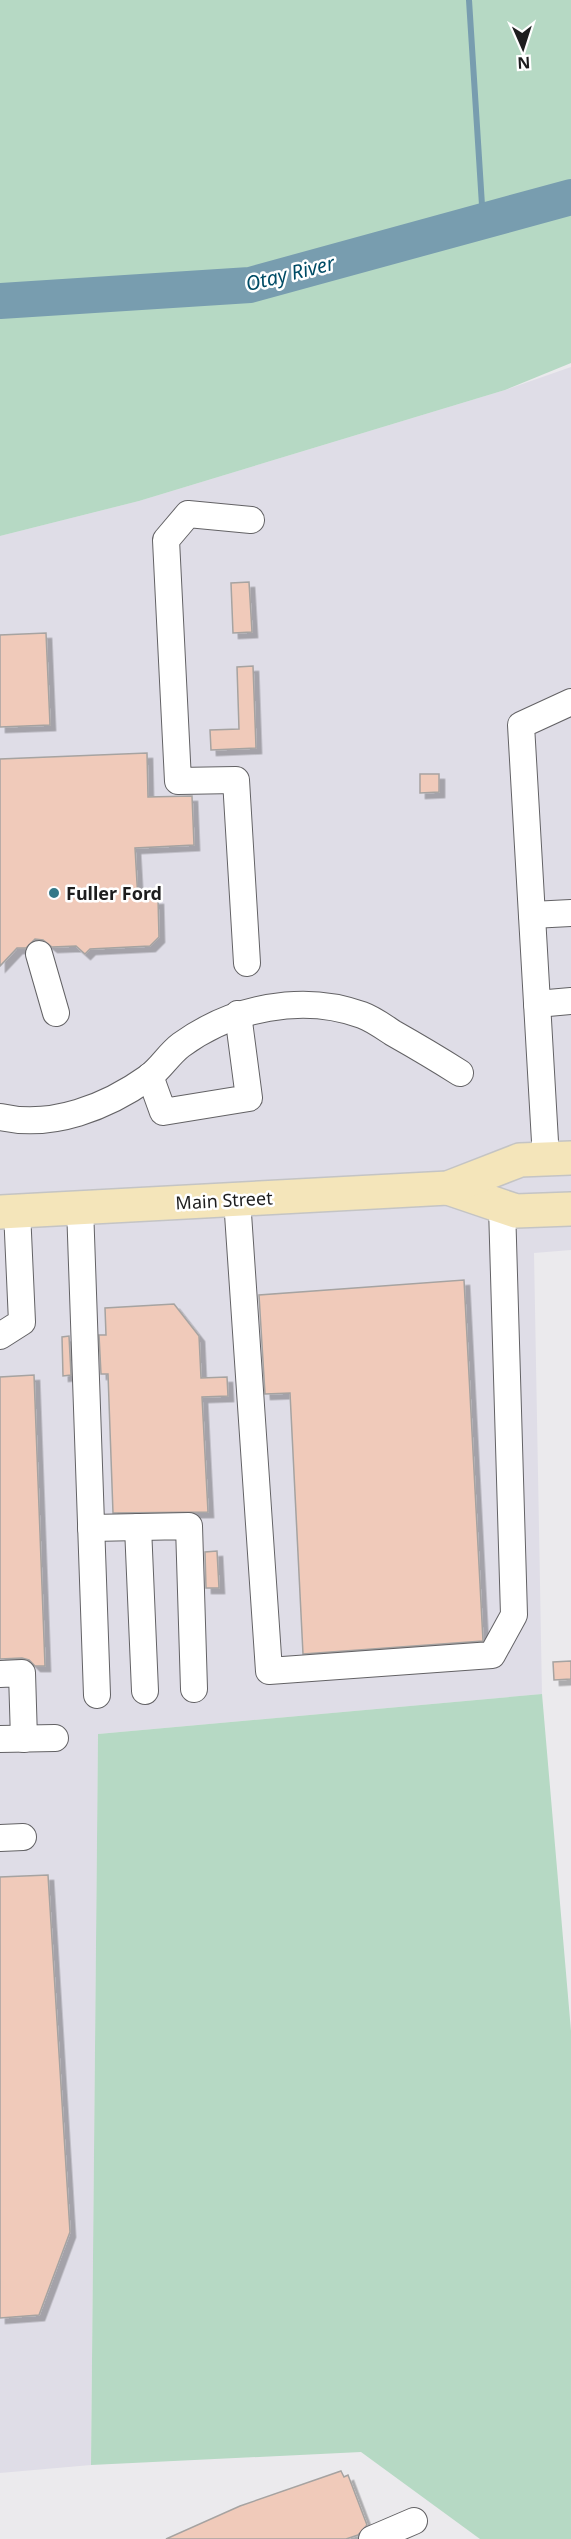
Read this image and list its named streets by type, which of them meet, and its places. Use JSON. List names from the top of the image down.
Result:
{
  "streets": {
    "main road": ["Main Street"]
  },
  "water": ["Otay River"],
  "places": ["Fuller Ford"],
  "north": "bottom"
}
